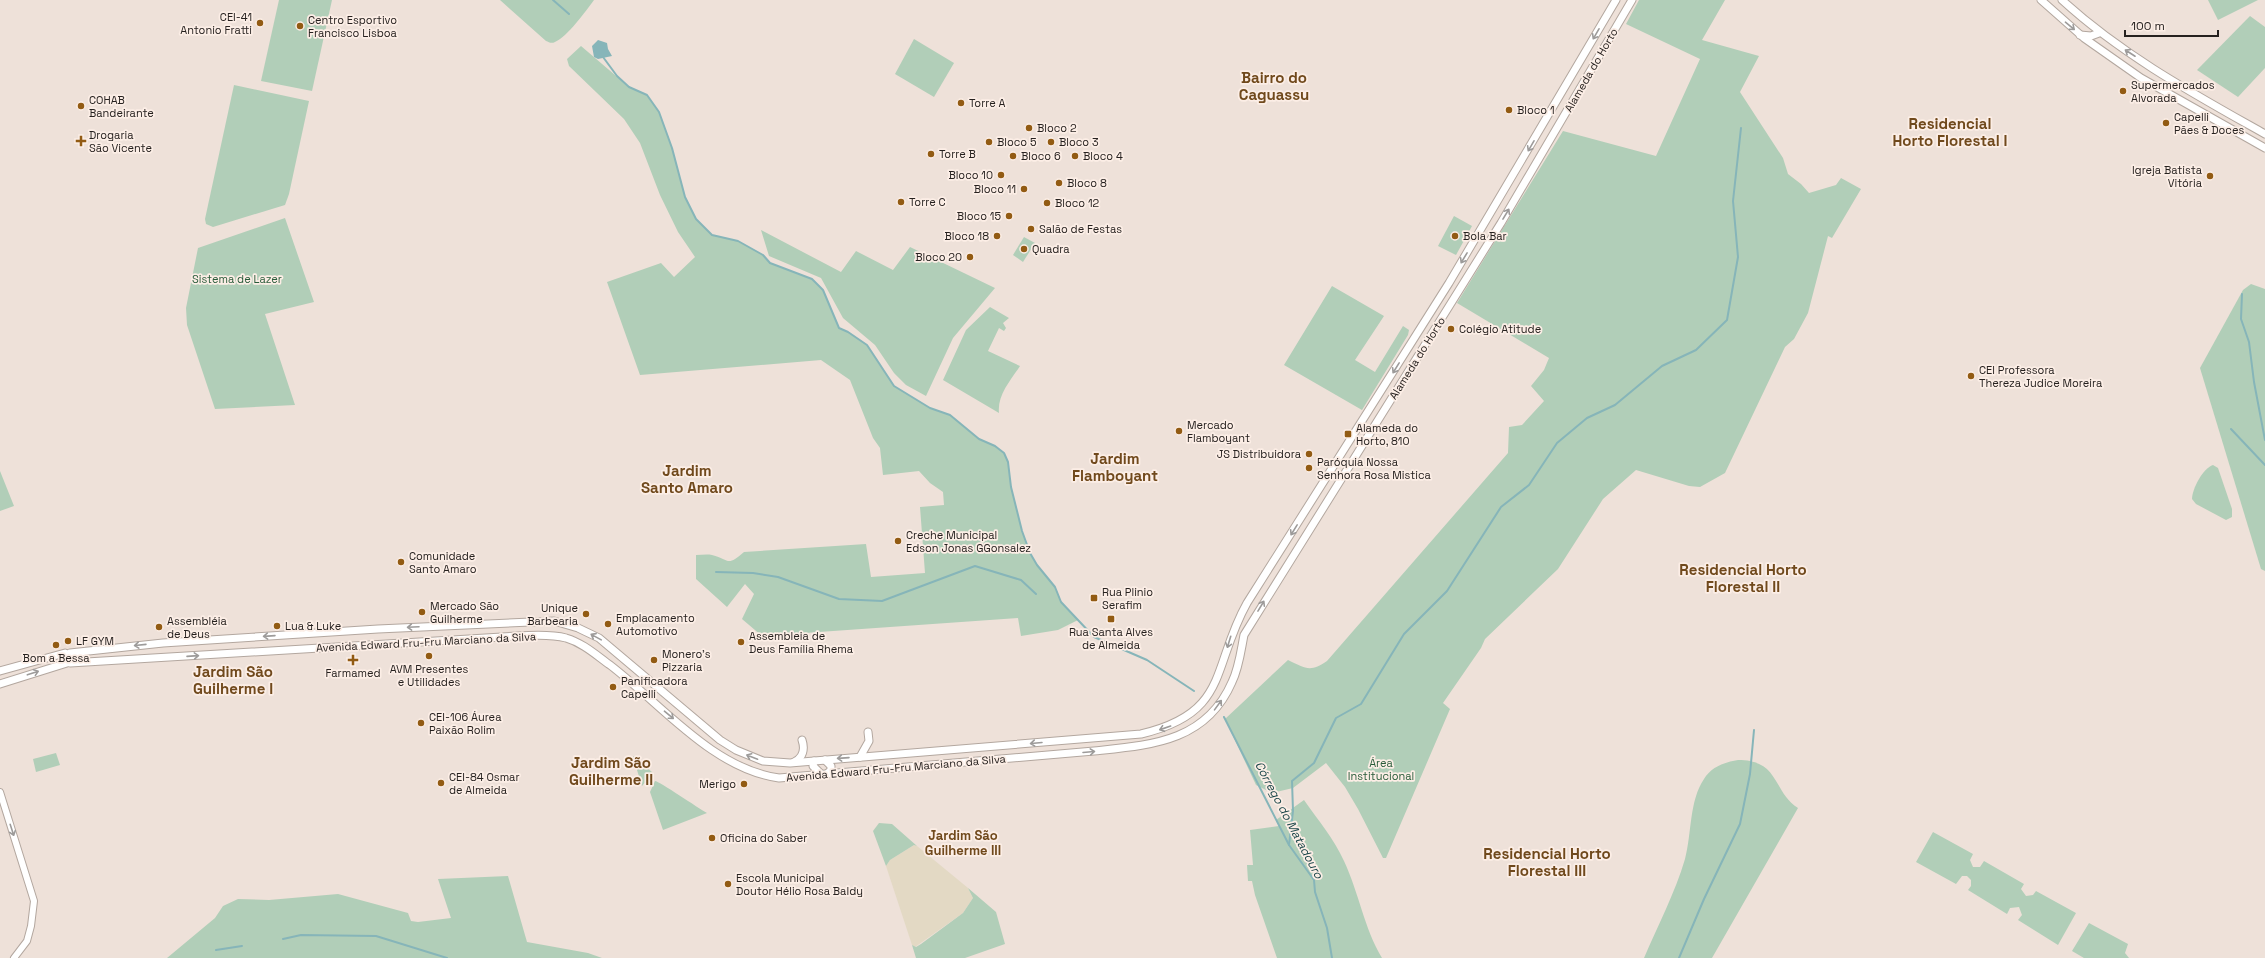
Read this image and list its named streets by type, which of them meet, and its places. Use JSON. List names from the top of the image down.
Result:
{
  "streets": {
    "main road": ["Alameda do Horto", "Avenida Edward Fru-Fru Marciano da Silva"]
  },
  "crossings": [
    ["Alameda do Horto", "Avenida Edward Fru-Fru Marciano da Silva"]
  ],
  "districts": [
    "Bairro do Caguassu",
    "Residencial Horto Florestal I",
    "Jardim Flamboyant",
    "Jardim Santo Amaro",
    "Residencial Horto Florestal II",
    "Jardim São Guilherme I",
    "Jardim São Guilherme II",
    "Jardim São Guilherme III",
    "Residencial Horto Florestal III"
  ],
  "water": ["Córrego do Matadouro"],
  "parks": ["Sistema de Lazer", "Área Institucional"],
  "places": {
    "other": [
      "CEI-41 Antonio Fratti",
      "Centro Esportivo Francisco Lisboa",
      "Supermercados Alvorada",
      "Torre A",
      "COHAB Bandeirante",
      "Bloco 1",
      "Capelli Pães & Doces",
      "Bloco 2",
      "Bloco 5",
      "Bloco 3",
      "Torre B",
      "Bloco 6",
      "Bloco 4",
      "Bloco 10",
      "Igreja Batista Vitória",
      "Bloco 8",
      "Bloco 11",
      "Torre C",
      "Bloco 12",
      "Bloco 15",
      "Salão de Festas",
      "Bloco 18",
      "Bola Bar",
      "Quadra",
      "Bloco 20",
      "Colégio Atitude",
      "CEI Professora Thereza Judice Moreira",
      "Mercado Flamboyant",
      "JS Distribuidora",
      "Paróquia Nossa Senhora Rosa Mistica",
      "Creche Municipal Edson Jonas GGonsalez",
      "Comunidade Santo Amaro",
      "Mercado São Guilherme",
      "Unique Barbearia",
      "Emplacamento Automotivo",
      "Lua & Luke",
      "Assembléia de Deus",
      "LF GYM",
      "Assembleia de Deus Família Rhema",
      "Bom a Bessa",
      "AVM Presentes e Utilidades",
      "Monero's Pizzaria",
      "Panificadora Capelli",
      "CEI-106 Áurea Paixão Rolim",
      "CEI-84 Osmar de Almeida",
      "Merigo",
      "Oficina do Saber",
      "Escola Municipal Doutor Hélio Rosa Baldy"
    ],
    "health": ["Drogaria São Vicente", "Farmamed"],
    "transit": ["Alameda do Horto, 810", "Rua Plinio Serafim", "Rua Santa Alves de Almeida"]
  },
  "scale_bar": "100 m"
}
